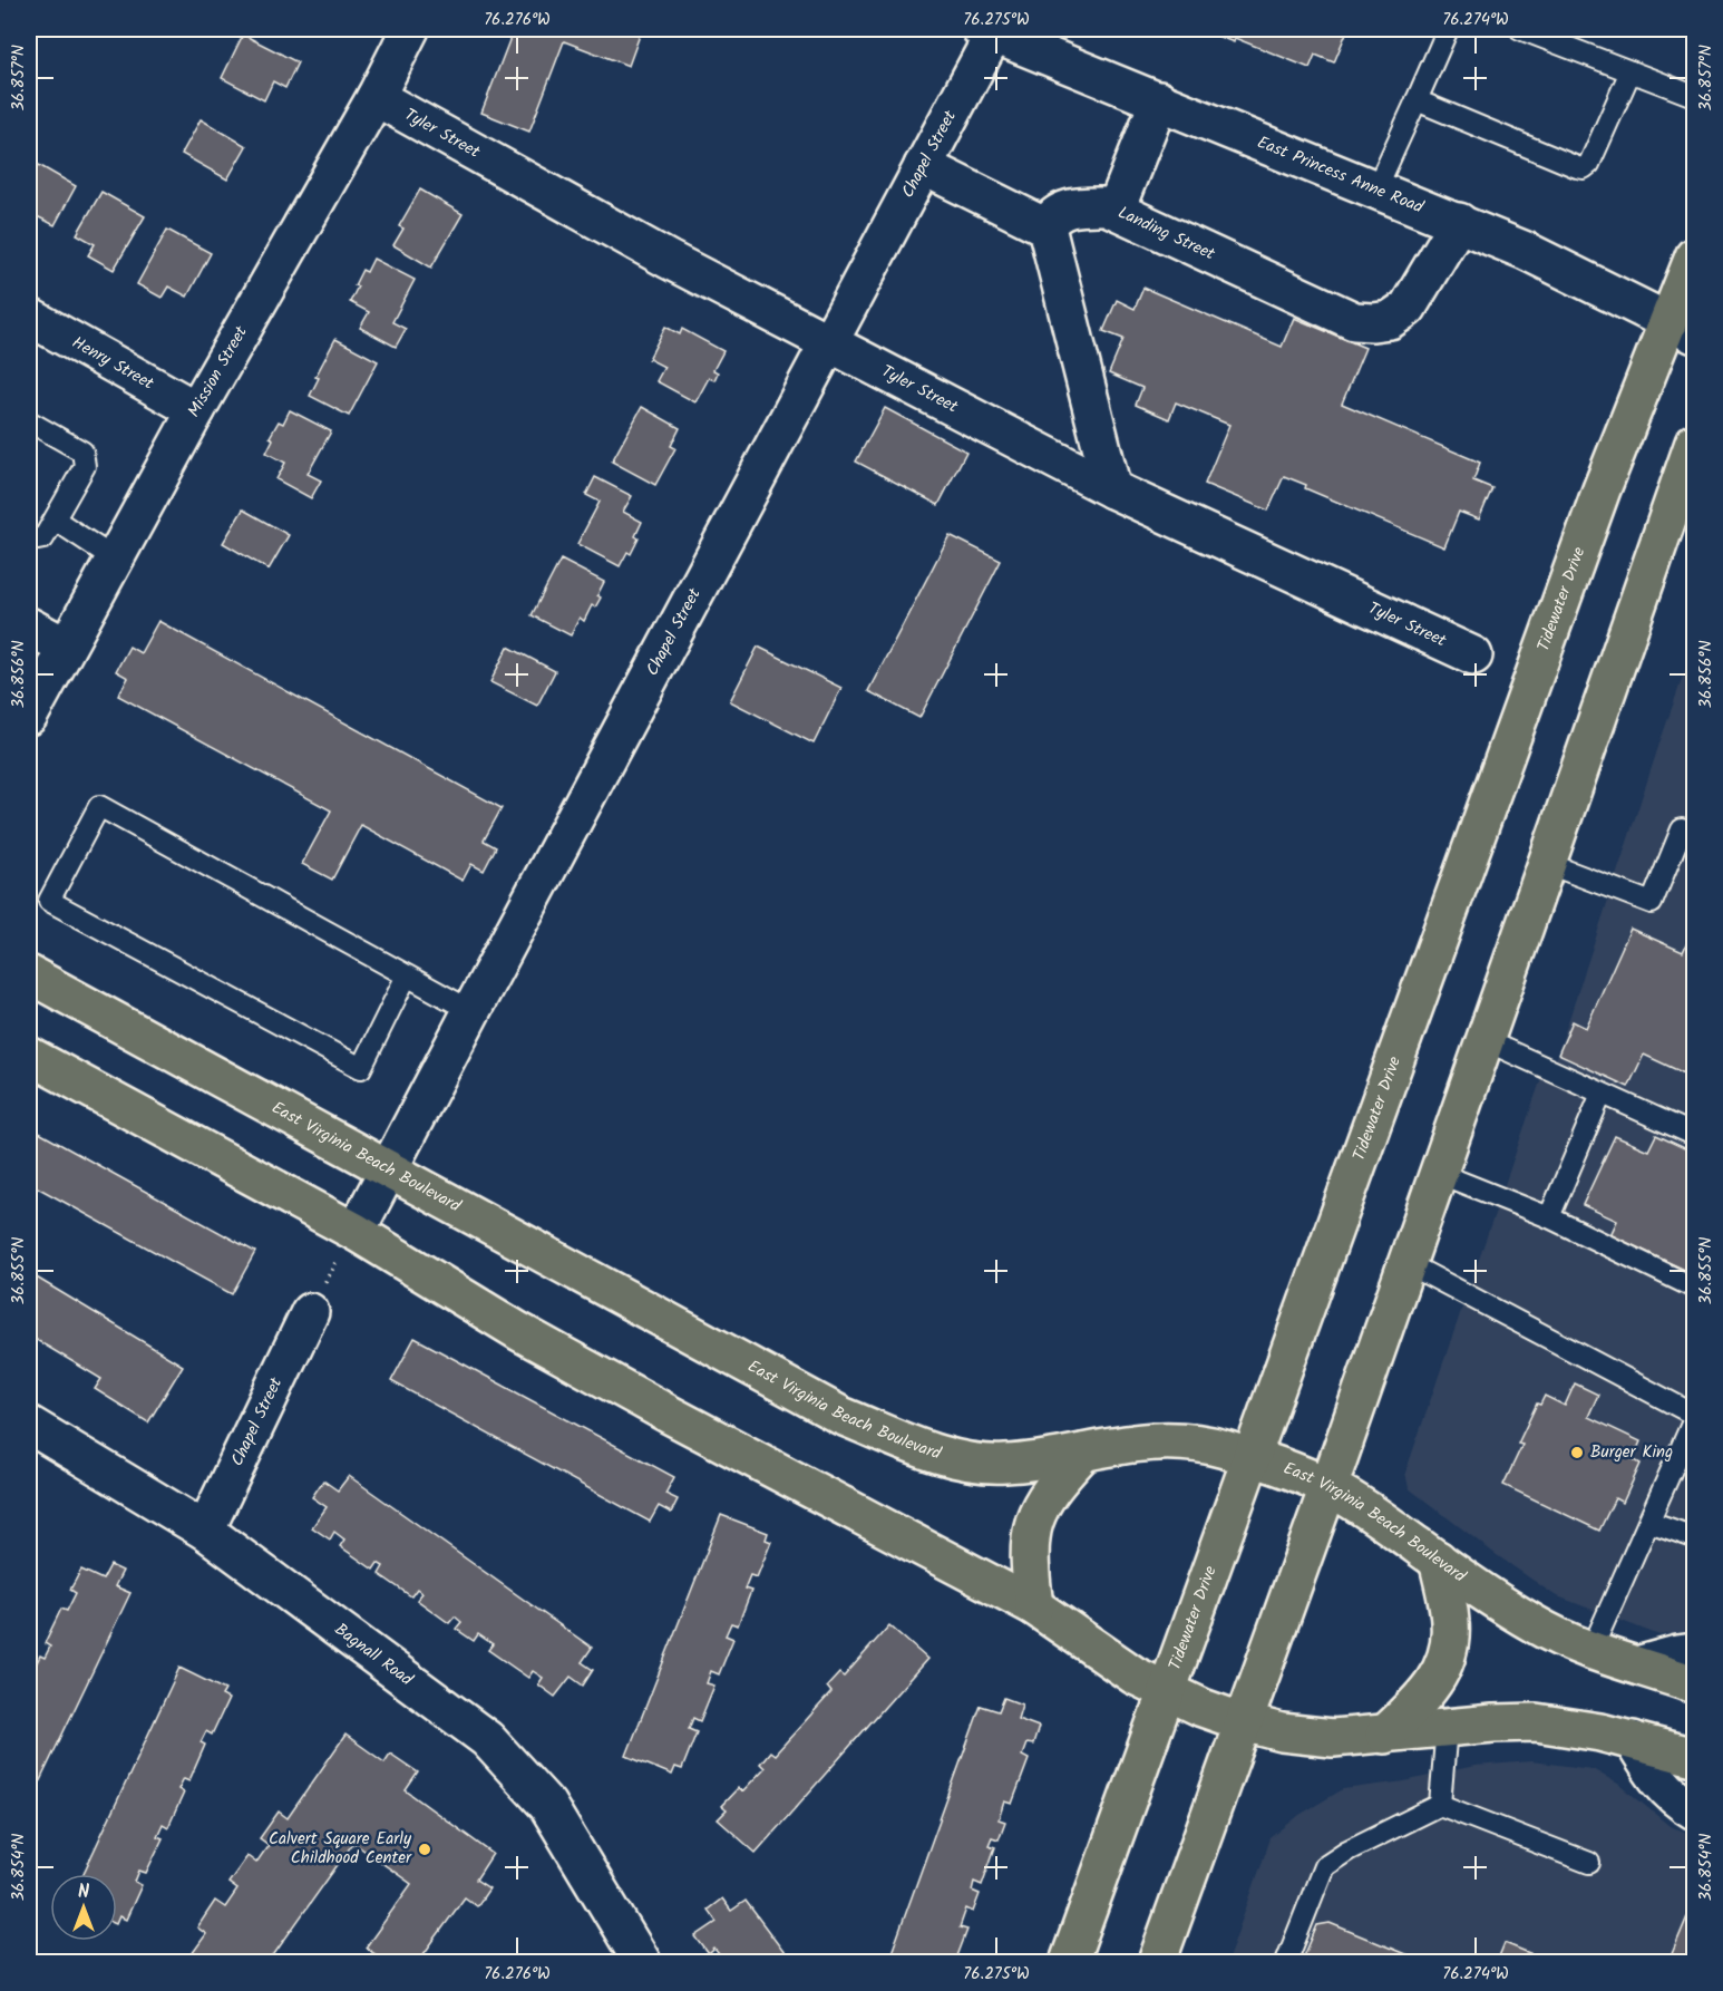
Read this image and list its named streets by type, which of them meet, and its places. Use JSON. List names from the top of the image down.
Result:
{
  "streets": {
    "main road": ["Tidewater Drive", "East Virginia Beach Boulevard"],
    "street": [
      "Tyler Street",
      "Chapel Street",
      "East Princess Anne Road",
      "Landing Street",
      "Henry Street",
      "Mission Street",
      "Bagnall Road"
    ]
  },
  "crossings": [
    ["Tyler Street", "Chapel Street"],
    ["Tyler Street", "Mission Street"],
    ["Chapel Street", "East Princess Anne Road"],
    ["Chapel Street", "East Virginia Beach Boulevard"],
    ["Chapel Street", "Bagnall Road"],
    ["East Princess Anne Road", "Landing Street"],
    ["East Princess Anne Road", "Tidewater Drive"],
    ["Henry Street", "Mission Street"],
    ["Tidewater Drive", "East Virginia Beach Boulevard"]
  ],
  "places": ["Burger King", "Calvert Square Early Childhood Center"],
  "north": "top",
  "coordinates": [
    "76.276°W",
    "76.275°W",
    "76.274°W",
    "36.857°N",
    "36.856°N",
    "36.855°N",
    "36.854°N"
  ]
}
